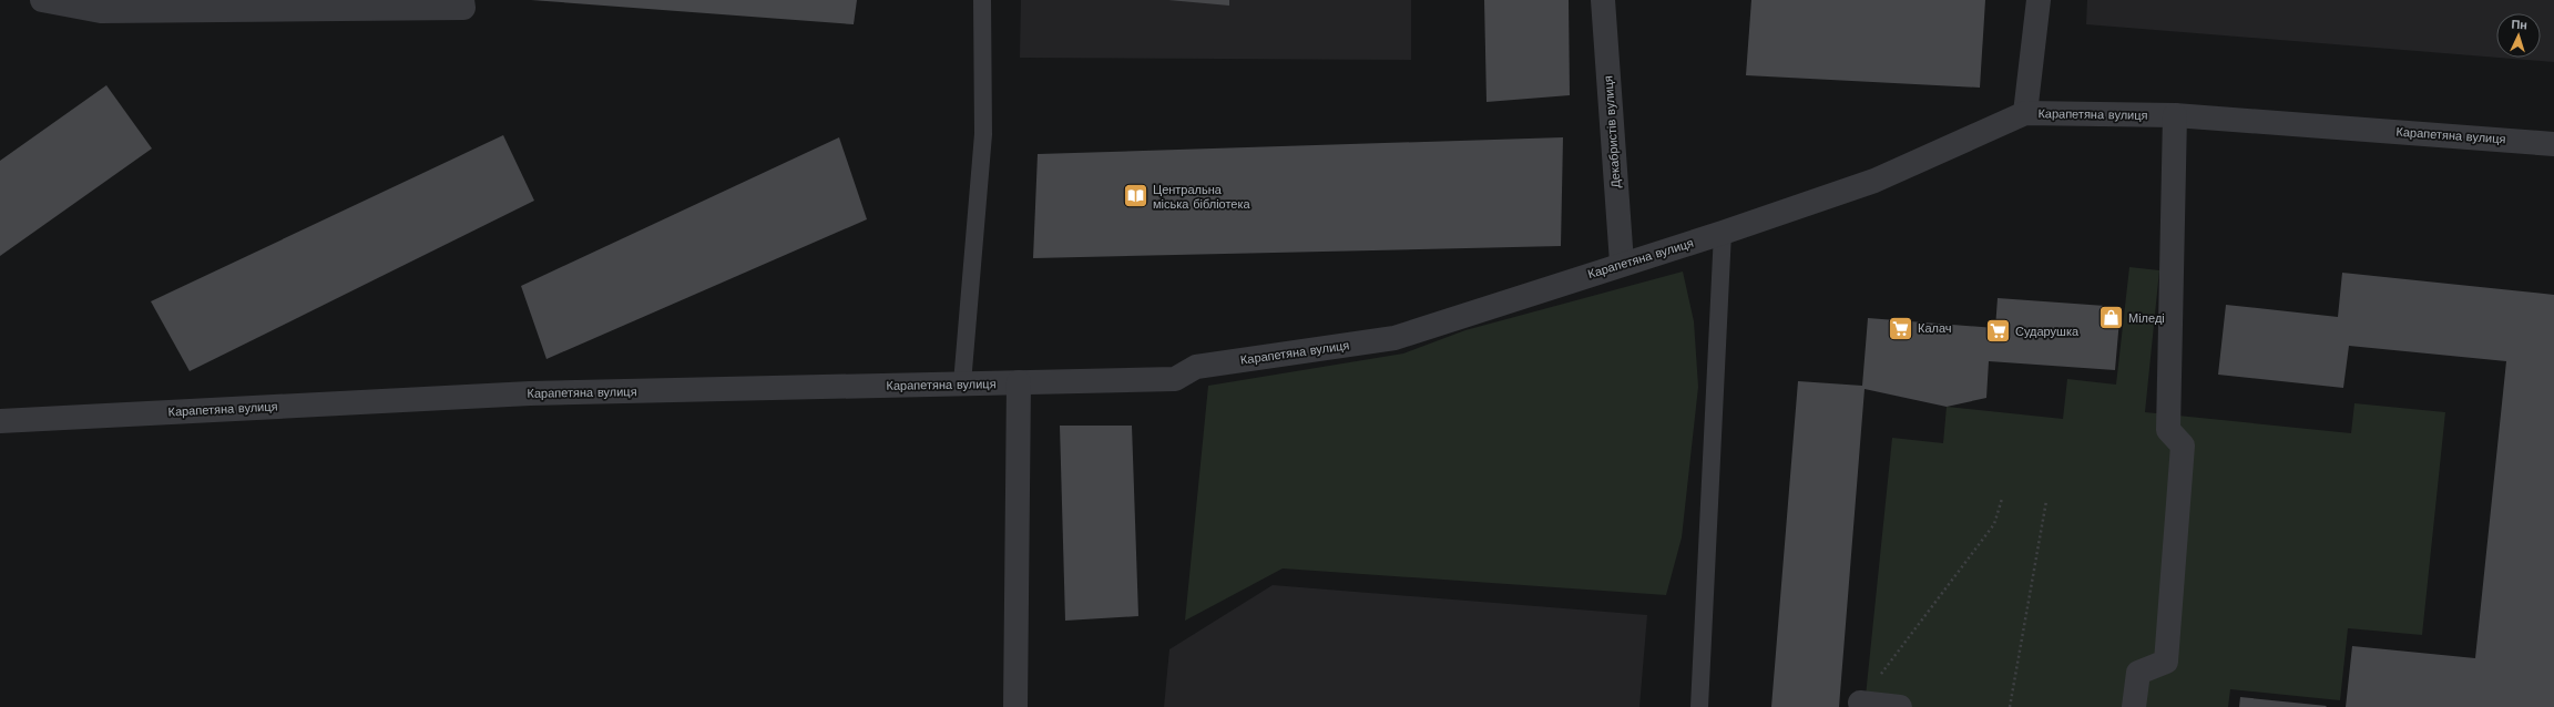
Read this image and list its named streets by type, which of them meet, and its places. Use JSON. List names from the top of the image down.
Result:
{
  "streets": {
    "street": ["Карапетяна вулиця", "Декабристів вулиця"]
  },
  "crossings": [
    ["Карапетяна вулиця", "Декабристів вулиця"]
  ],
  "places": {
    "library": ["Центральна міська бібліотека"],
    "shop": ["Міледі"],
    "supermarket": ["Калач", "Сударушка"]
  },
  "north": "top"
}
